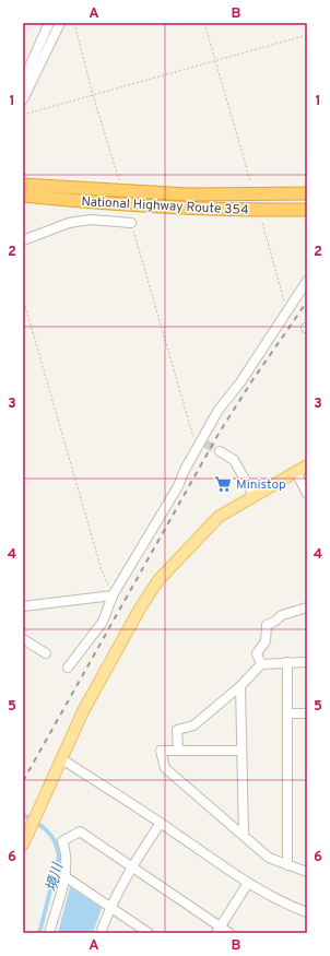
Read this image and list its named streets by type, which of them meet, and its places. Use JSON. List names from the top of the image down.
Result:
{
  "streets": {
    "highway": ["National Highway Route 354"]
  },
  "water": ["境川"],
  "places": {
    "supermarket": ["Ministop"]
  },
  "grid": {
    "columns": ["A", "B"],
    "rows": [
      "1",
      "2",
      "3",
      "4",
      "5",
      "6"
    ]
  }
}
